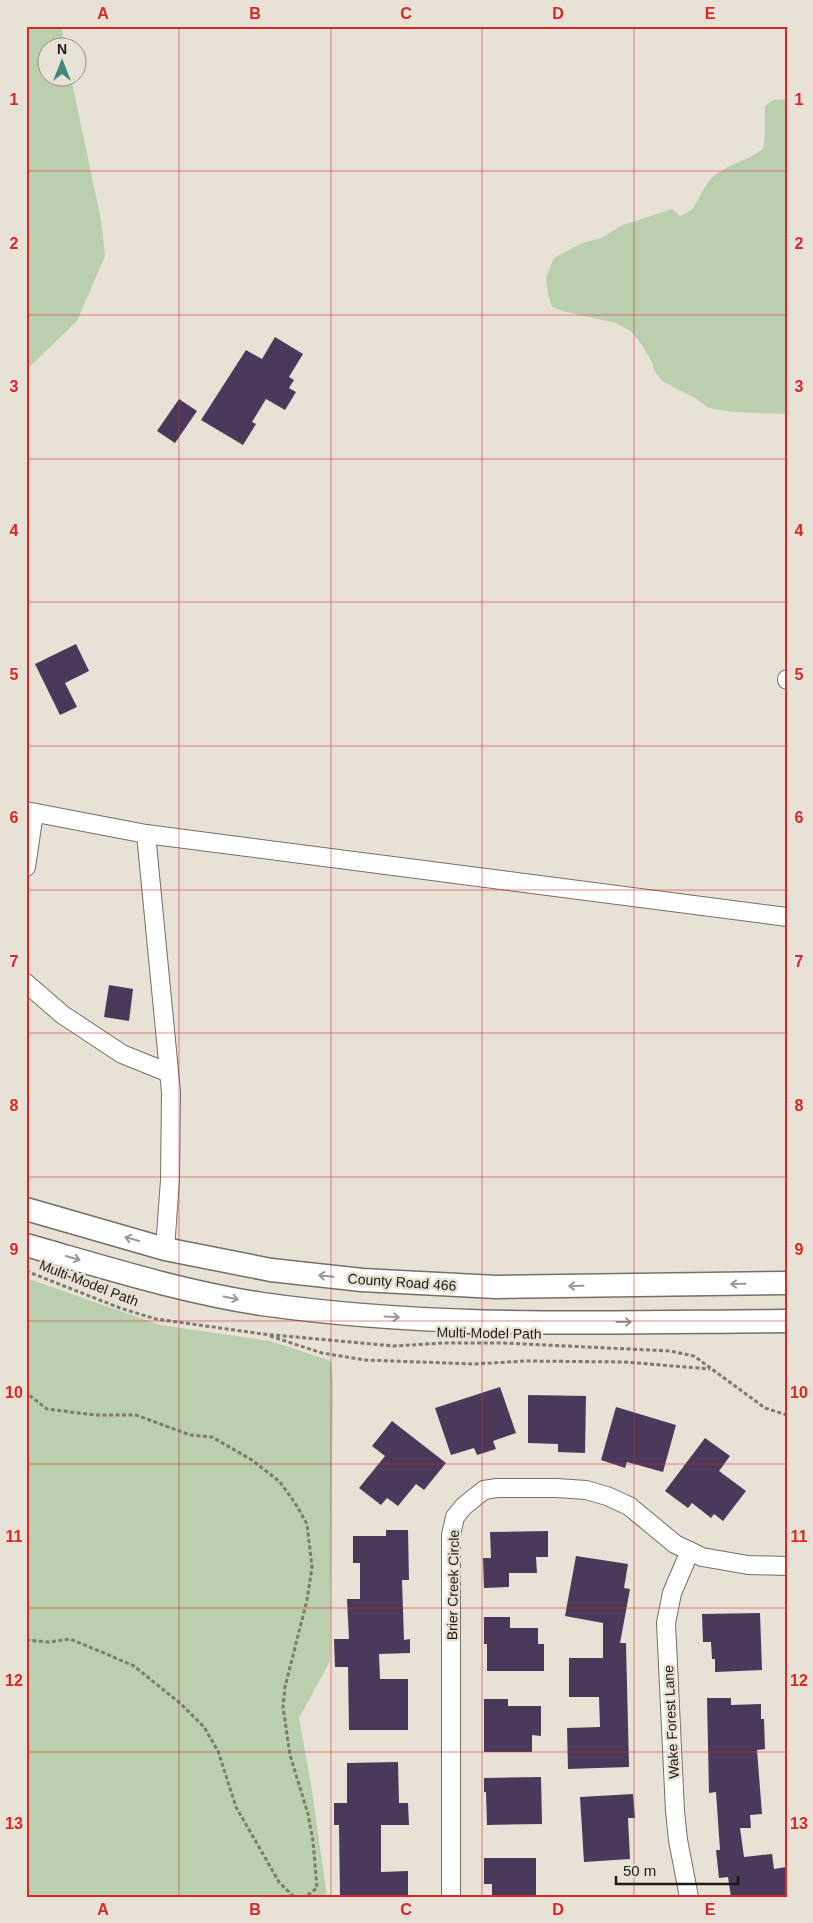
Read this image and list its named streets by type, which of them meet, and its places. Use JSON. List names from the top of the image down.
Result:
{
  "streets": {
    "main road": ["County Road 466"],
    "street": ["Brier Creek Circle", "Wake Forest Lane"],
    "path": ["Multi-Model Path"]
  },
  "crossings": [
    ["Brier Creek Circle", "Wake Forest Lane"]
  ],
  "scale_bar": "50 m",
  "north": "top",
  "grid": {
    "columns": [
      "A",
      "B",
      "C",
      "D",
      "E"
    ],
    "rows": [
      "1",
      "2",
      "3",
      "4",
      "5",
      "6",
      "7",
      "8",
      "9",
      "10",
      "11",
      "12",
      "13"
    ]
  }
}
